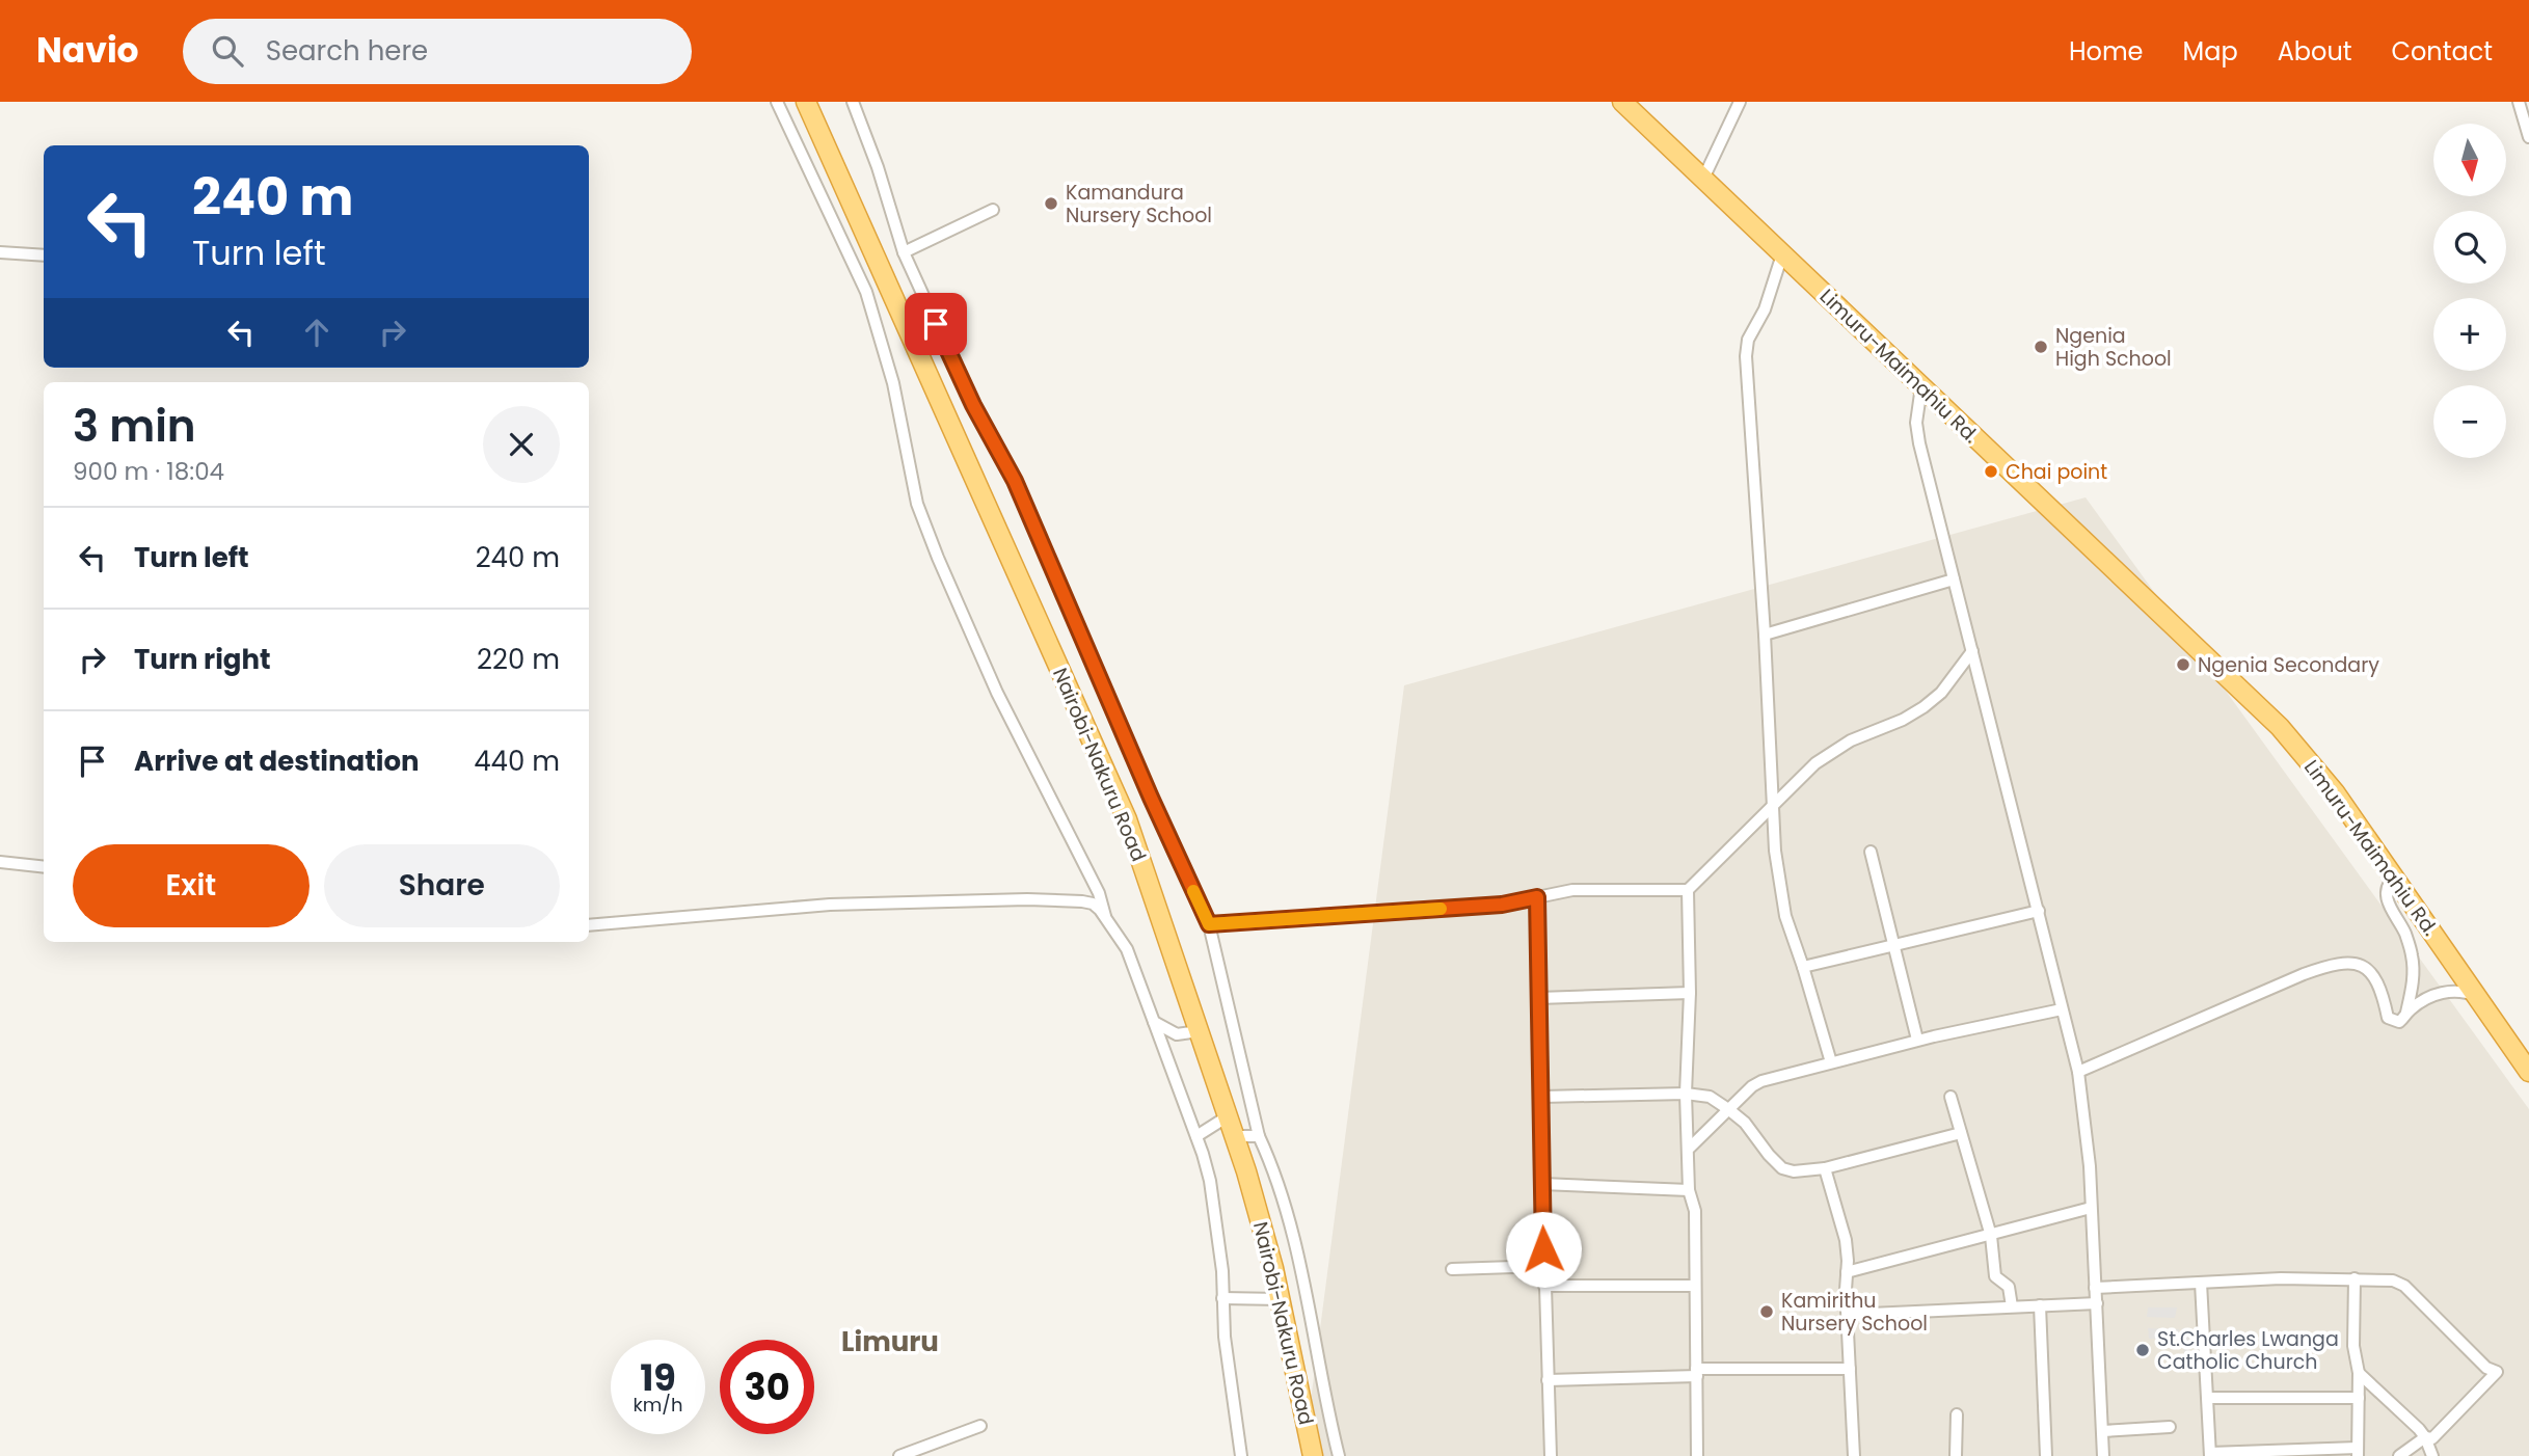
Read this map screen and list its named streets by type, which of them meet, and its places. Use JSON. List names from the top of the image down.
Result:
{
  "streets": {
    "highway": ["Limuru-Maimahiu Rd.", "Nairobi-Nakuru Road"]
  },
  "districts": ["Limuru"],
  "places": [
    "Kamandura Nursery School",
    "Ngenia High School",
    "Chai point",
    "Ngenia Secondary",
    "Kamirithu Nursery School",
    "St.Charles Lwanga Catholic Church"
  ],
  "north": "bottom",
  "page": {
    "header": "Navio",
    "search": "Search here",
    "nav": [
      "Home",
      "Map",
      "About",
      "Contact"
    ],
    "map_buttons": ["+", "−"],
    "turn": ["240 m", "Turn left"],
    "heading": ["3 min", "900 m · 18:04"],
    "list": [
      {
        "name": "Turn left",
        "value": "240 m"
      },
      {
        "name": "Turn right",
        "value": "220 m"
      },
      {
        "name": "Arrive at destination",
        "value": "440 m"
      }
    ],
    "buttons": ["Exit", "Share"],
    "speed": "19 km/h",
    "limit": "30"
  }
}
